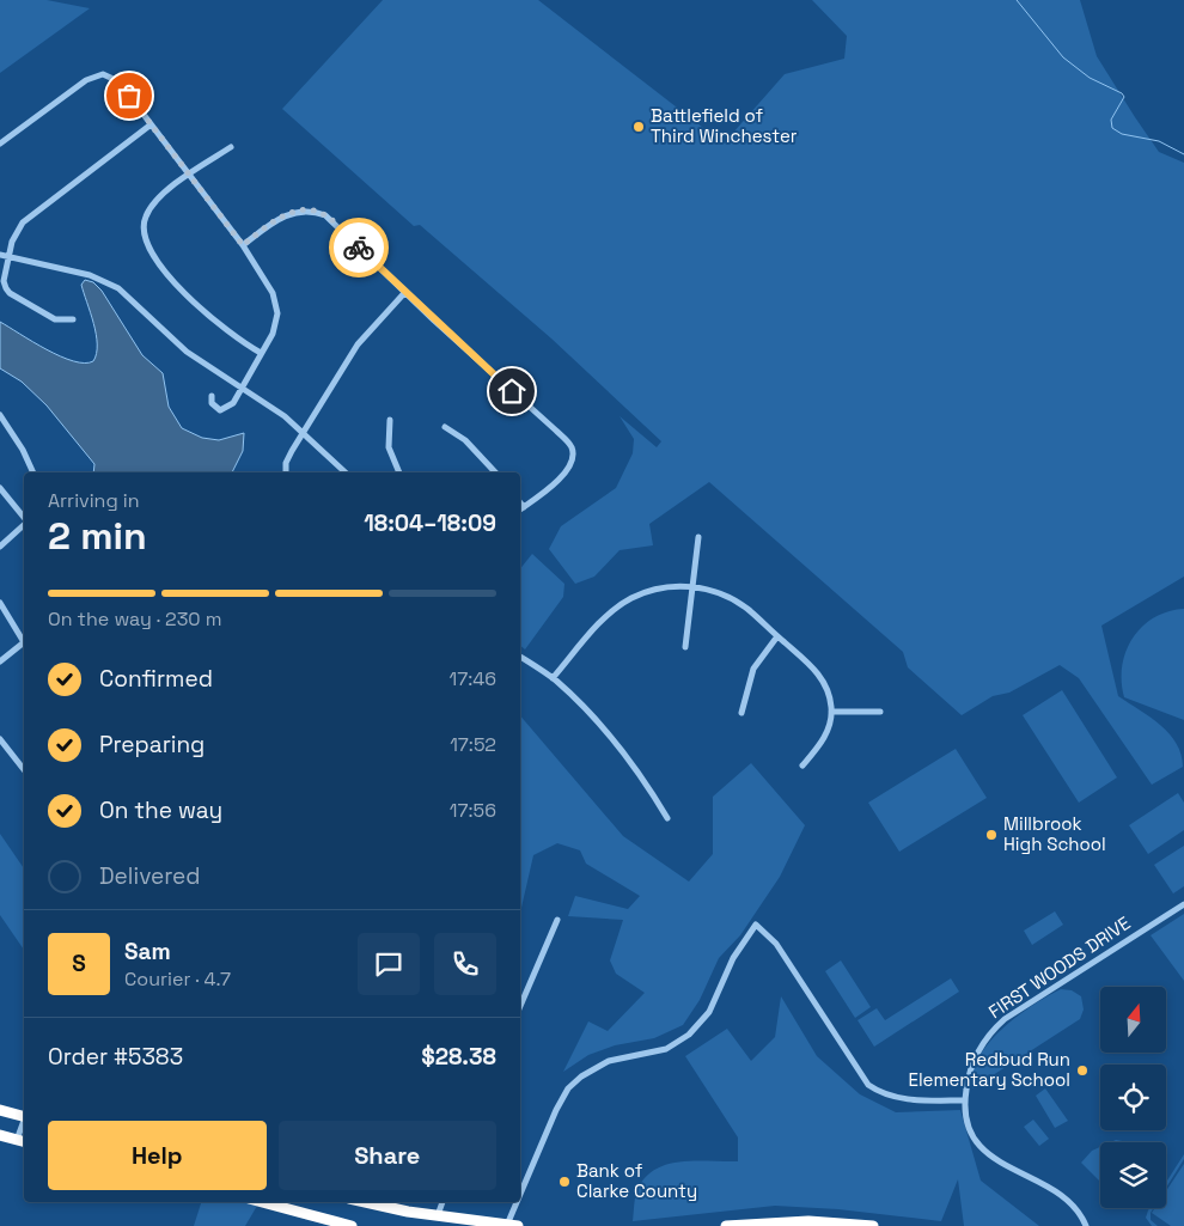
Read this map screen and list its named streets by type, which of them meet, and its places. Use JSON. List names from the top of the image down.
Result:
{
  "streets": {
    "street": ["FIRST WOODS DRIVE"]
  },
  "places": [
    "Battlefield of Third Winchester",
    "Millbrook High School",
    "Redbud Run Elementary School",
    "Bank of Clarke County"
  ],
  "north": "top",
  "page": {
    "heading": ["2 min", "Arriving in", "18:04–18:09"],
    "panel": [
      "Sam",
      "Courier · 4.7",
      "Order #5383",
      "$28.38"
    ],
    "bar": "On the way · 230 m",
    "list": [
      ["Confirmed", "17:46"],
      ["Preparing", "17:52"],
      ["On the way", "17:56"],
      "Delivered"
    ],
    "round": "S",
    "buttons": ["Help", "Share"]
  }
}
